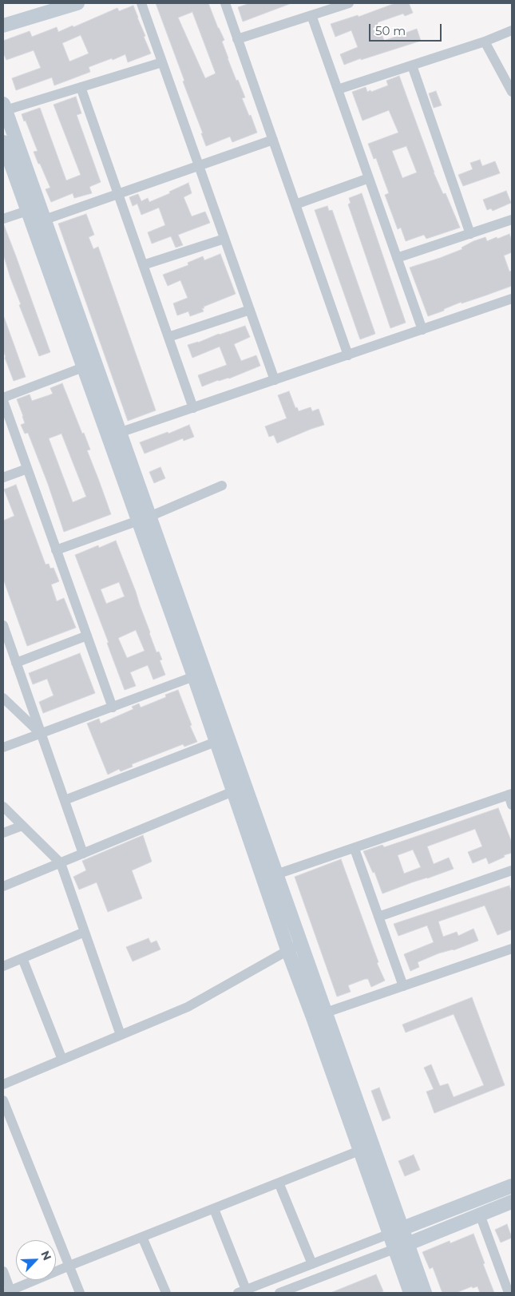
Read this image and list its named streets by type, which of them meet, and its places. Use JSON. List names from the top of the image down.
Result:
{
  "scale_bar": "50 m",
  "north": "top right"
}
